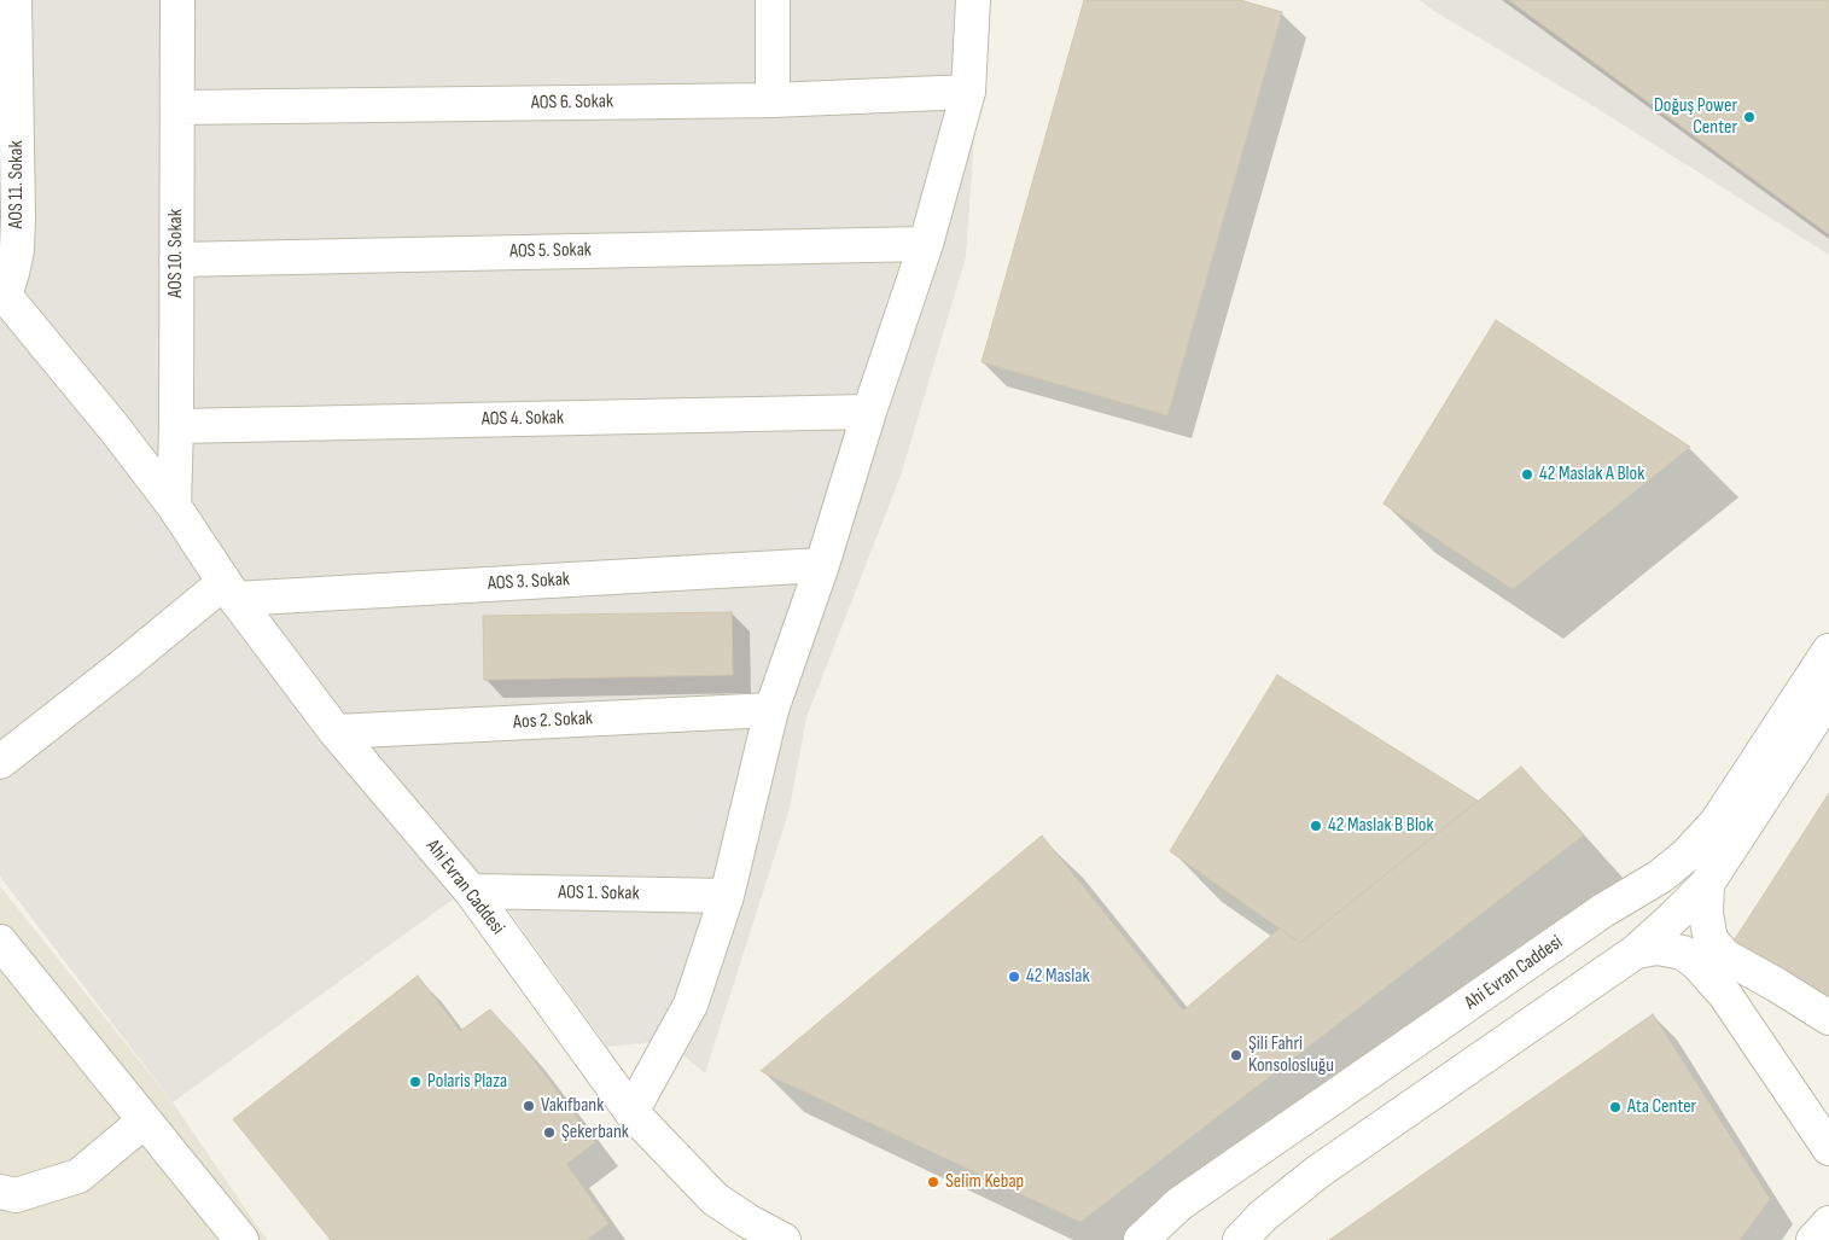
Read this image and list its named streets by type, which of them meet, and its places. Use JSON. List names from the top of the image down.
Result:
{
  "streets": {
    "street": [
      "AOS 6. Sokak",
      "AOS 11. Sokak",
      "AOS 5. Sokak",
      "AOS 10. Sokak",
      "AOS 4. Sokak",
      "AOS 3. Sokak",
      "Aos 2. Sokak",
      "Ahi Evran Caddesi",
      "AOS 1. Sokak"
    ]
  },
  "crossings": [
    ["AOS 6. Sokak", "AOS 10. Sokak"],
    ["AOS 11. Sokak", "Ahi Evran Caddesi"],
    ["AOS 5. Sokak", "AOS 10. Sokak"],
    ["AOS 10. Sokak", "AOS 4. Sokak"],
    ["AOS 10. Sokak", "Ahi Evran Caddesi"],
    ["AOS 3. Sokak", "Ahi Evran Caddesi"],
    ["Aos 2. Sokak", "Ahi Evran Caddesi"],
    ["Ahi Evran Caddesi", "AOS 1. Sokak"]
  ],
  "places": [
    "Doğuş Power Center",
    "42 Maslak A Blok",
    "42 Maslak B Blok",
    "42 Maslak",
    "Şili Fahri Konsolosluğu",
    "Polaris Plaza",
    "Vakıfbank",
    "Ata Center",
    "Şekerbank",
    "Selim Kebap"
  ]
}
